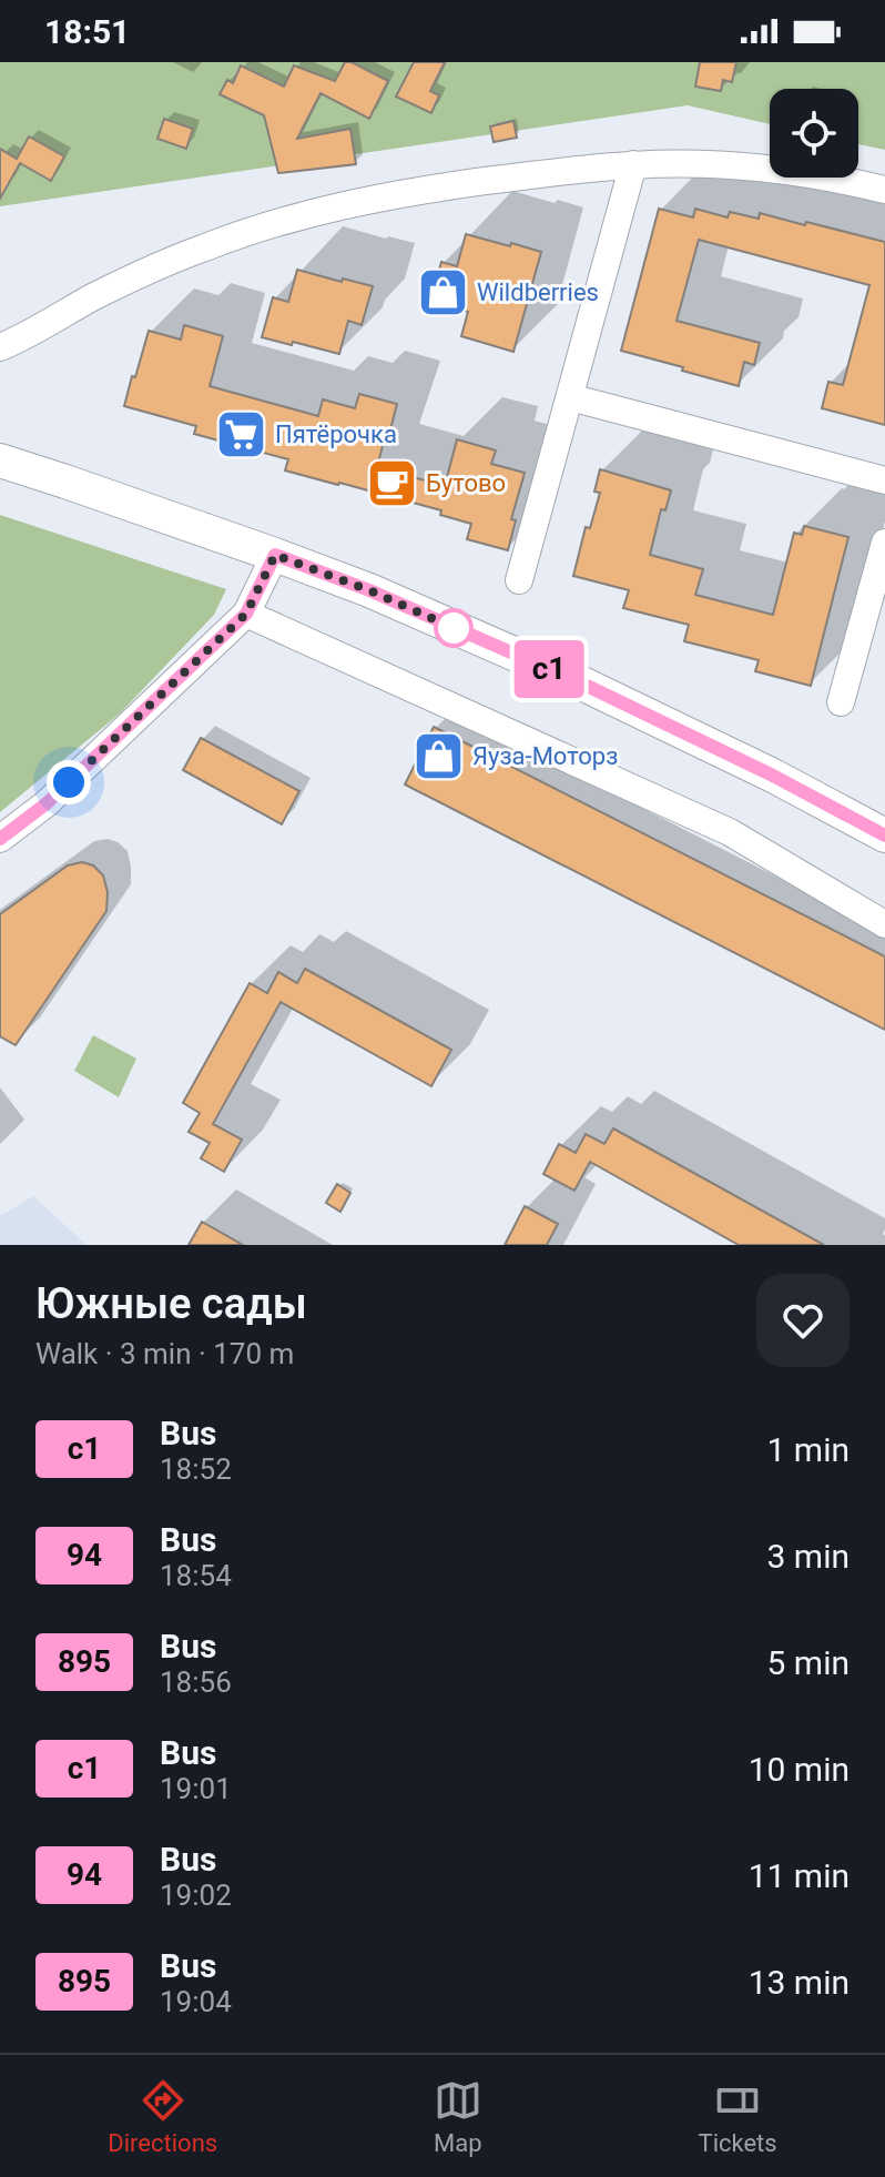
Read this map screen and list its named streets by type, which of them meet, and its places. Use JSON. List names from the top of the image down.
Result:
{
  "places": {
    "shop": ["Wildberries", "Яуза-Моторз"],
    "supermarket": ["Пятёрочка"],
    "cafe": ["Бутово"]
  },
  "lines": ["bus line с1"],
  "page": {
    "status": "18:51",
    "on_map": "с1",
    "heading": ["Южные сады", "Walk · 3 min · 170 m"],
    "list": [
      {
        "mark": "с1",
        "name": "Bus",
        "note": "18:52",
        "value": "1 min"
      },
      {
        "mark": "94",
        "name": "Bus",
        "note": "18:54",
        "value": "3 min"
      },
      {
        "mark": "895",
        "name": "Bus",
        "note": "18:56",
        "value": "5 min"
      },
      {
        "mark": "с1",
        "name": "Bus",
        "note": "19:01",
        "value": "10 min"
      },
      {
        "mark": "94",
        "name": "Bus",
        "note": "19:02",
        "value": "11 min"
      },
      {
        "mark": "895",
        "name": "Bus",
        "note": "19:04",
        "value": "13 min"
      }
    ],
    "tabs": ["Directions", "Map", "Tickets"]
  }
}
